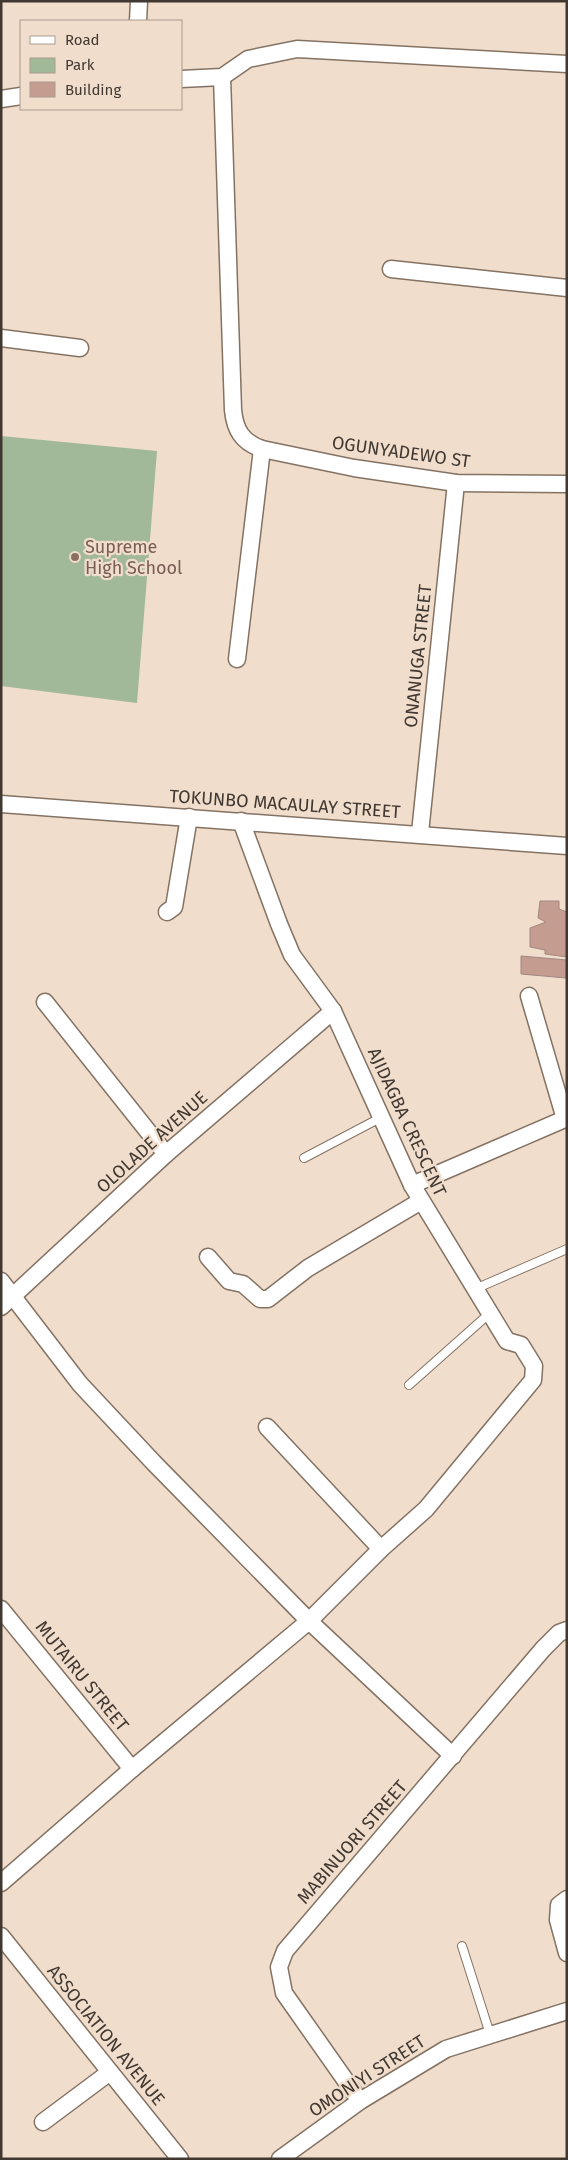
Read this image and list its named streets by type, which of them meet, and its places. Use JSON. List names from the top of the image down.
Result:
{
  "streets": {
    "street": [
      "OGUNYADEWO ST",
      "ONANUGA STREET",
      "TOKUNBO MACAULAY STREET",
      "AJIDAGBA CRESCENT",
      "OLOLADE AVENUE",
      "MUTAIRU STREET",
      "MABINUORI STREET",
      "ASSOCIATION AVENUE",
      "OMONIYI STREET"
    ]
  },
  "crossings": [
    ["OGUNYADEWO ST", "ONANUGA STREET"],
    ["ONANUGA STREET", "TOKUNBO MACAULAY STREET"],
    ["TOKUNBO MACAULAY STREET", "AJIDAGBA CRESCENT"],
    ["AJIDAGBA CRESCENT", "OLOLADE AVENUE"],
    ["AJIDAGBA CRESCENT", "MUTAIRU STREET"],
    ["MABINUORI STREET", "OMONIYI STREET"]
  ],
  "places": ["Supreme High School"],
  "legend": ["Road", "Park", "Building"]
}
